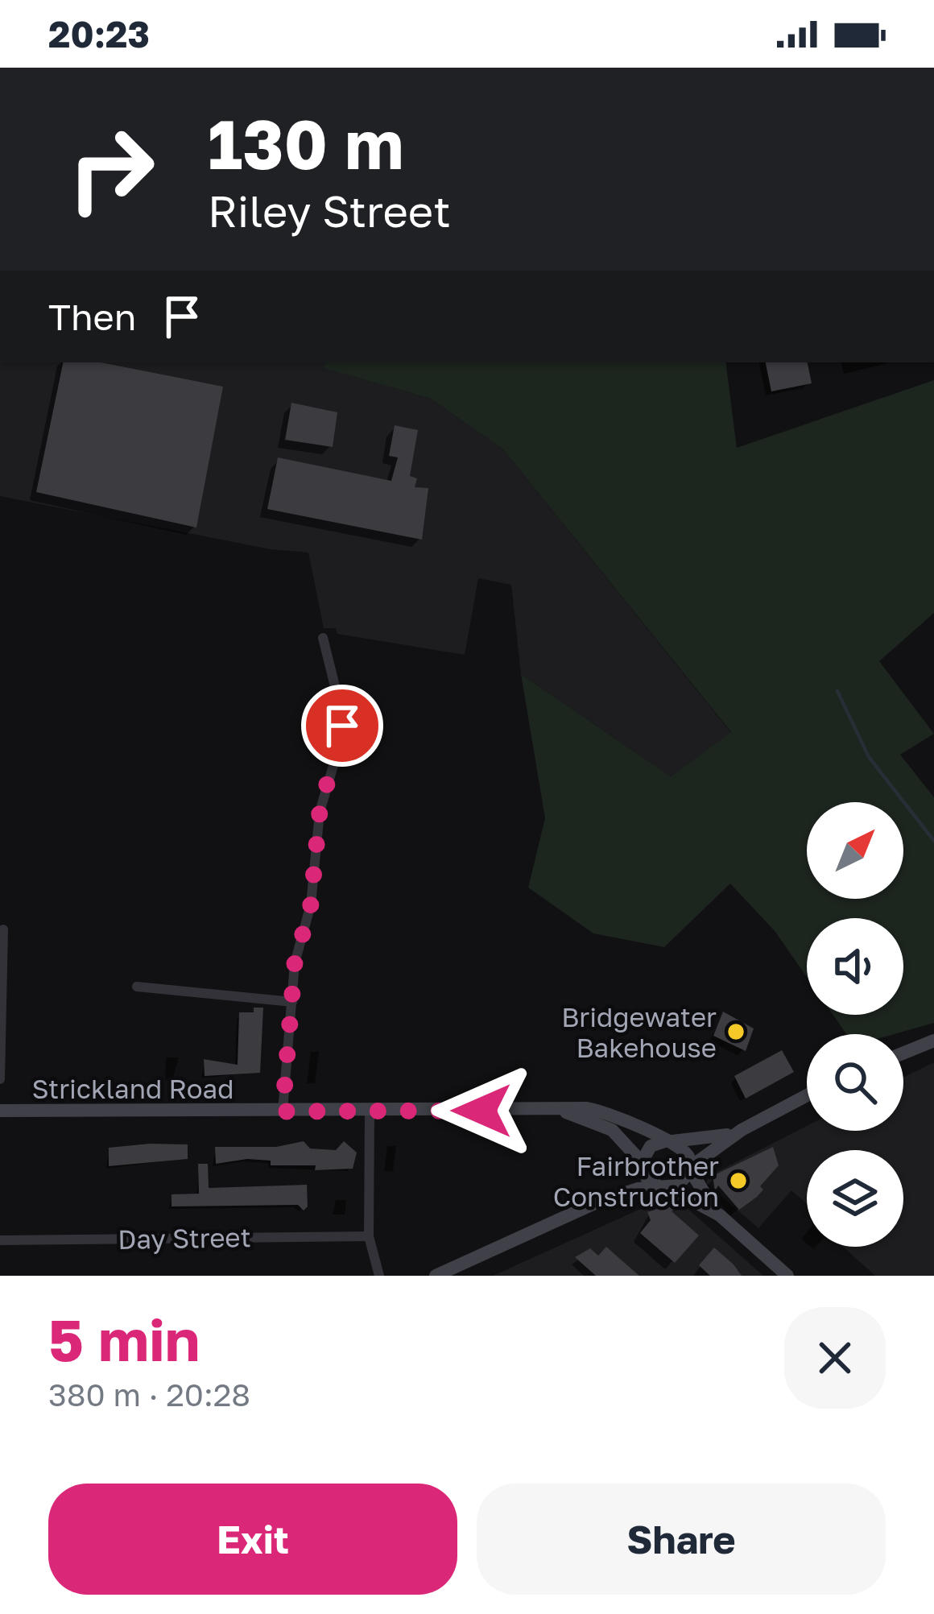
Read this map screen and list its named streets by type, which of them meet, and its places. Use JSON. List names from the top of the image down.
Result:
{
  "streets": {
    "street": ["Strickland Road", "Day Street"]
  },
  "places": ["Bridgewater Bakehouse", "Fairbrother Construction"],
  "north": "top right",
  "page": {
    "status": "20:23",
    "turn": ["130 m", "Riley Street"],
    "then": "Then",
    "heading": ["5 min", "380 m · 20:28"],
    "buttons": ["Exit", "Share"]
  }
}
